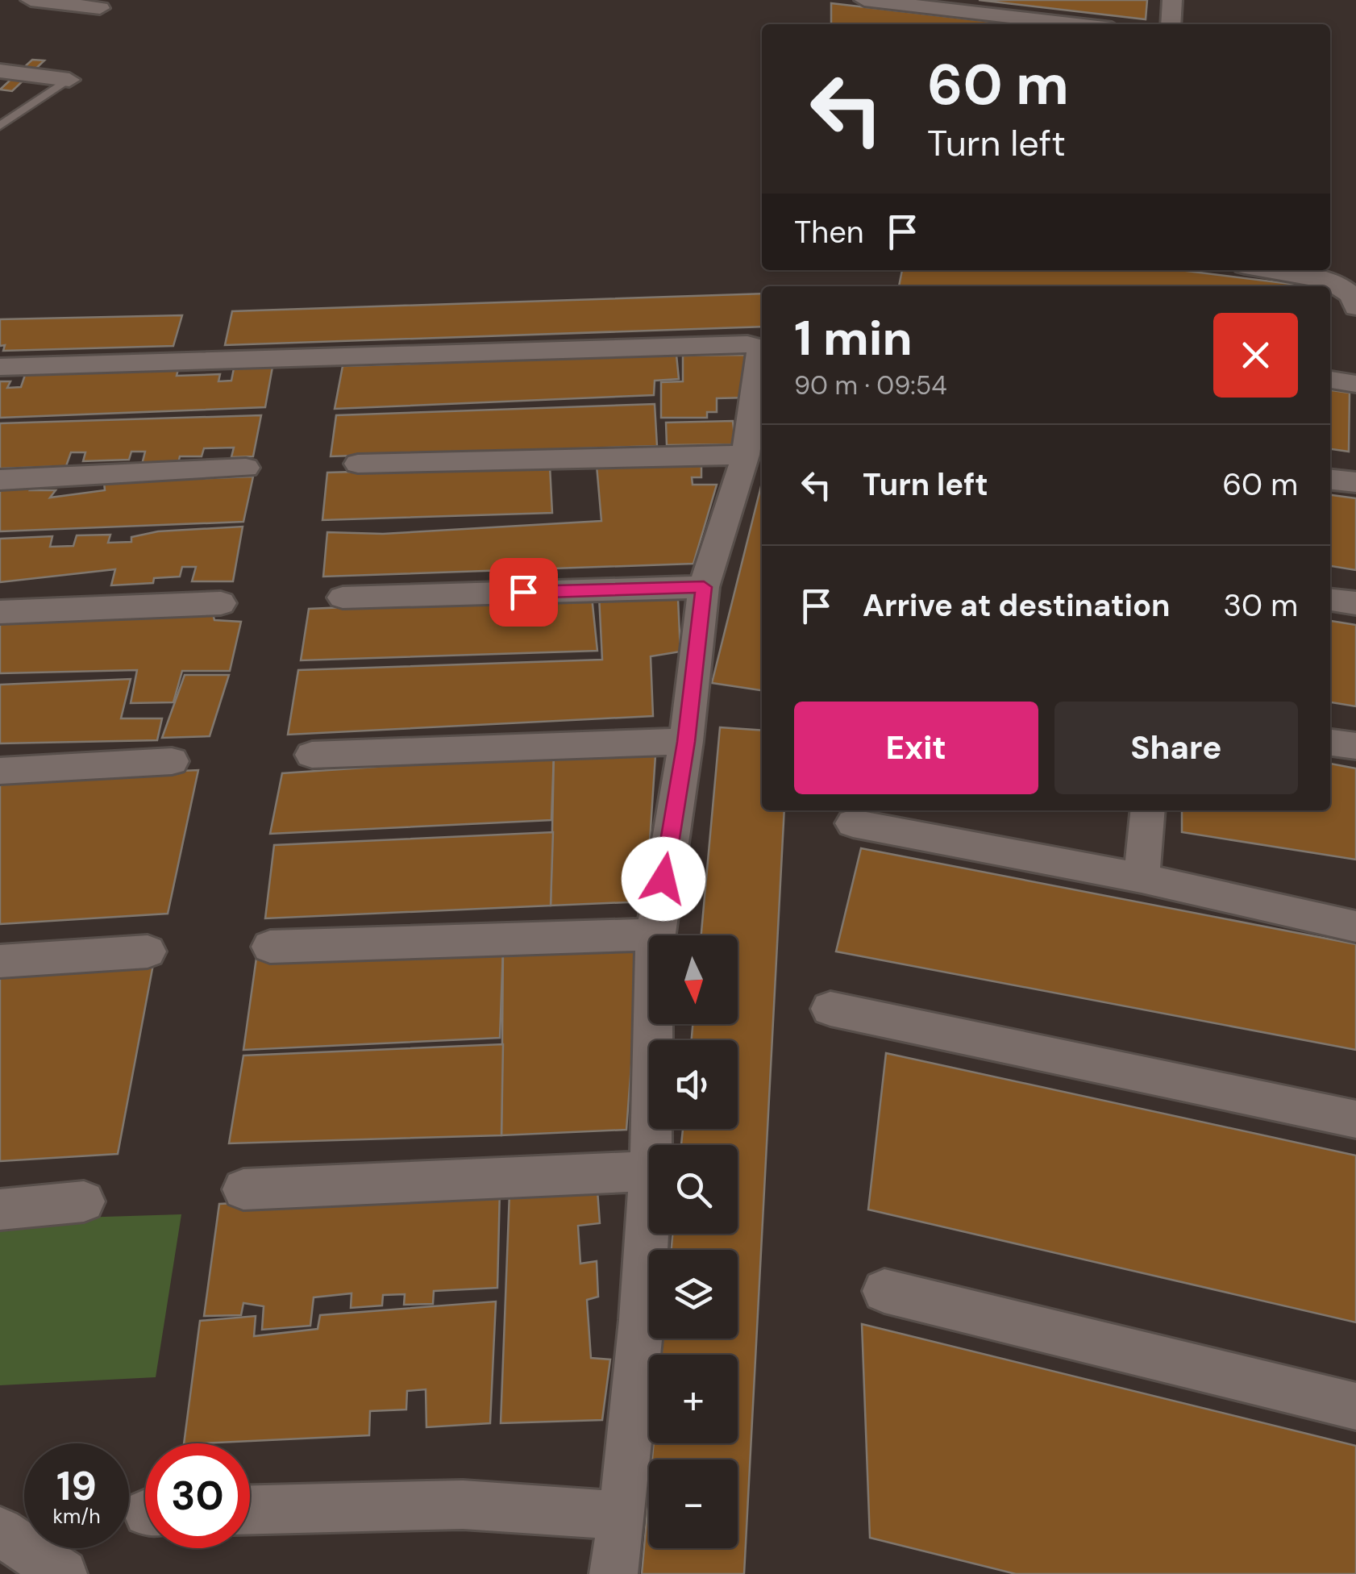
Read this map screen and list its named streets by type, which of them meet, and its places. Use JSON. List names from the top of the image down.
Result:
{
  "north": "bottom",
  "page": {
    "turn": ["60 m", "Turn left"],
    "then": "Then",
    "heading": ["1 min", "90 m · 09:54"],
    "list": [
      {
        "name": "Turn left",
        "value": "60 m"
      },
      {
        "name": "Arrive at destination",
        "value": "30 m"
      }
    ],
    "buttons": ["Exit", "Share"],
    "map_buttons": ["+", "−"],
    "speed": "19 km/h",
    "limit": "30"
  }
}
